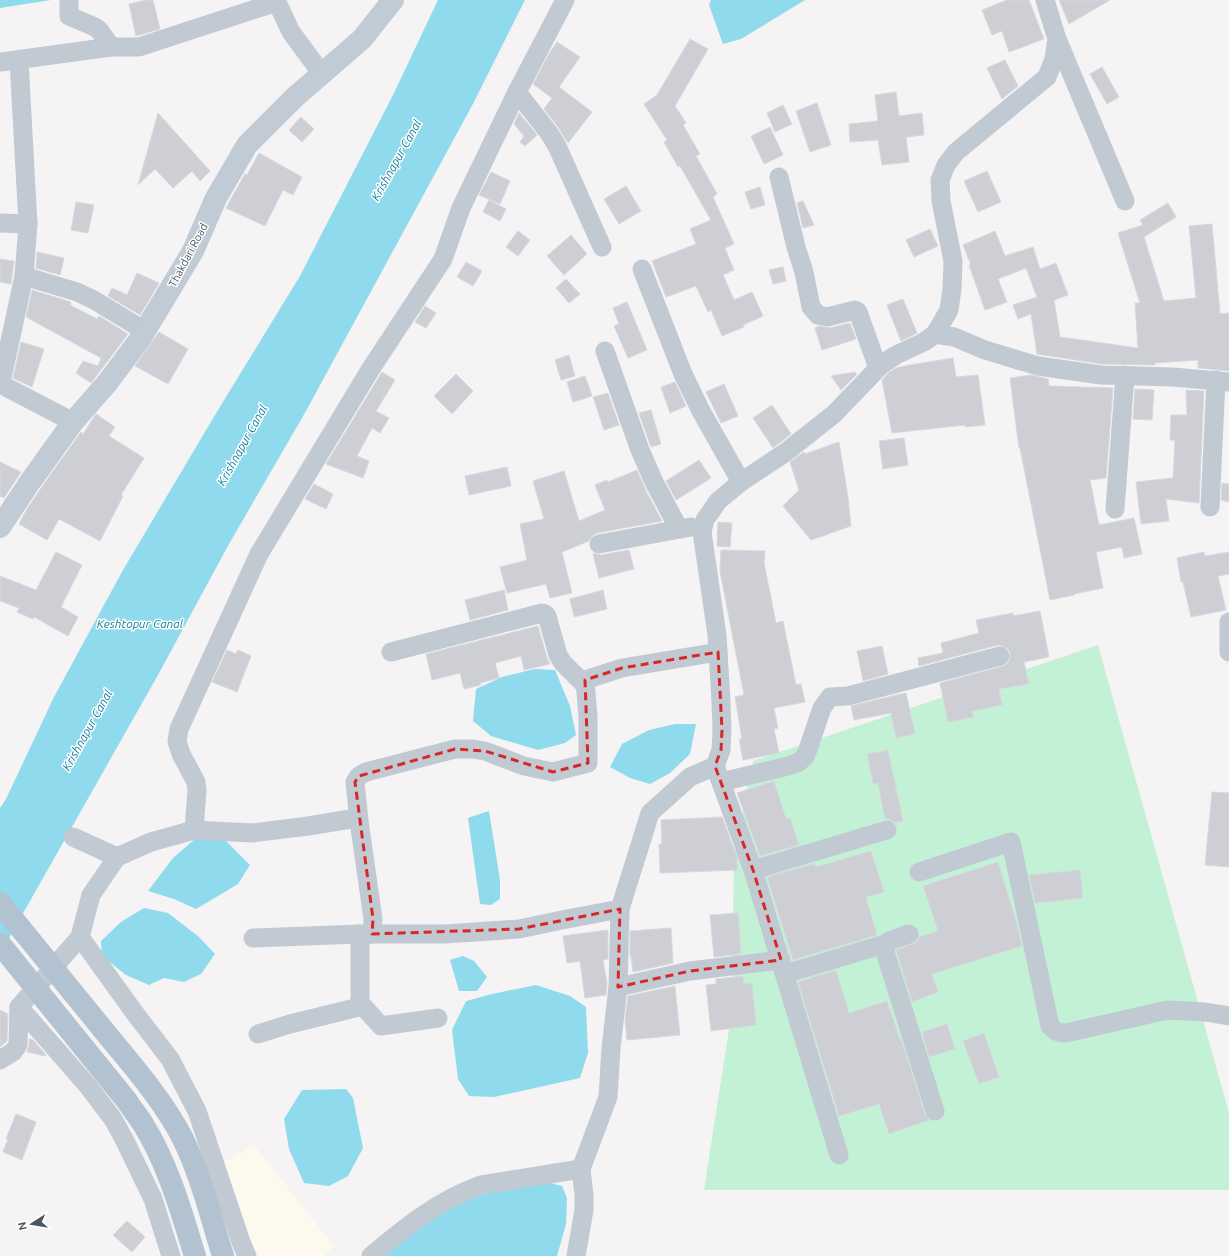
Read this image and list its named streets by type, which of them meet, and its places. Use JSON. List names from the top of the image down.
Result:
{
  "streets": {
    "street": ["Thakdari Road"]
  },
  "water": ["Krishnapur Canal", "Keshtopur Canal"],
  "north": "left"
}
